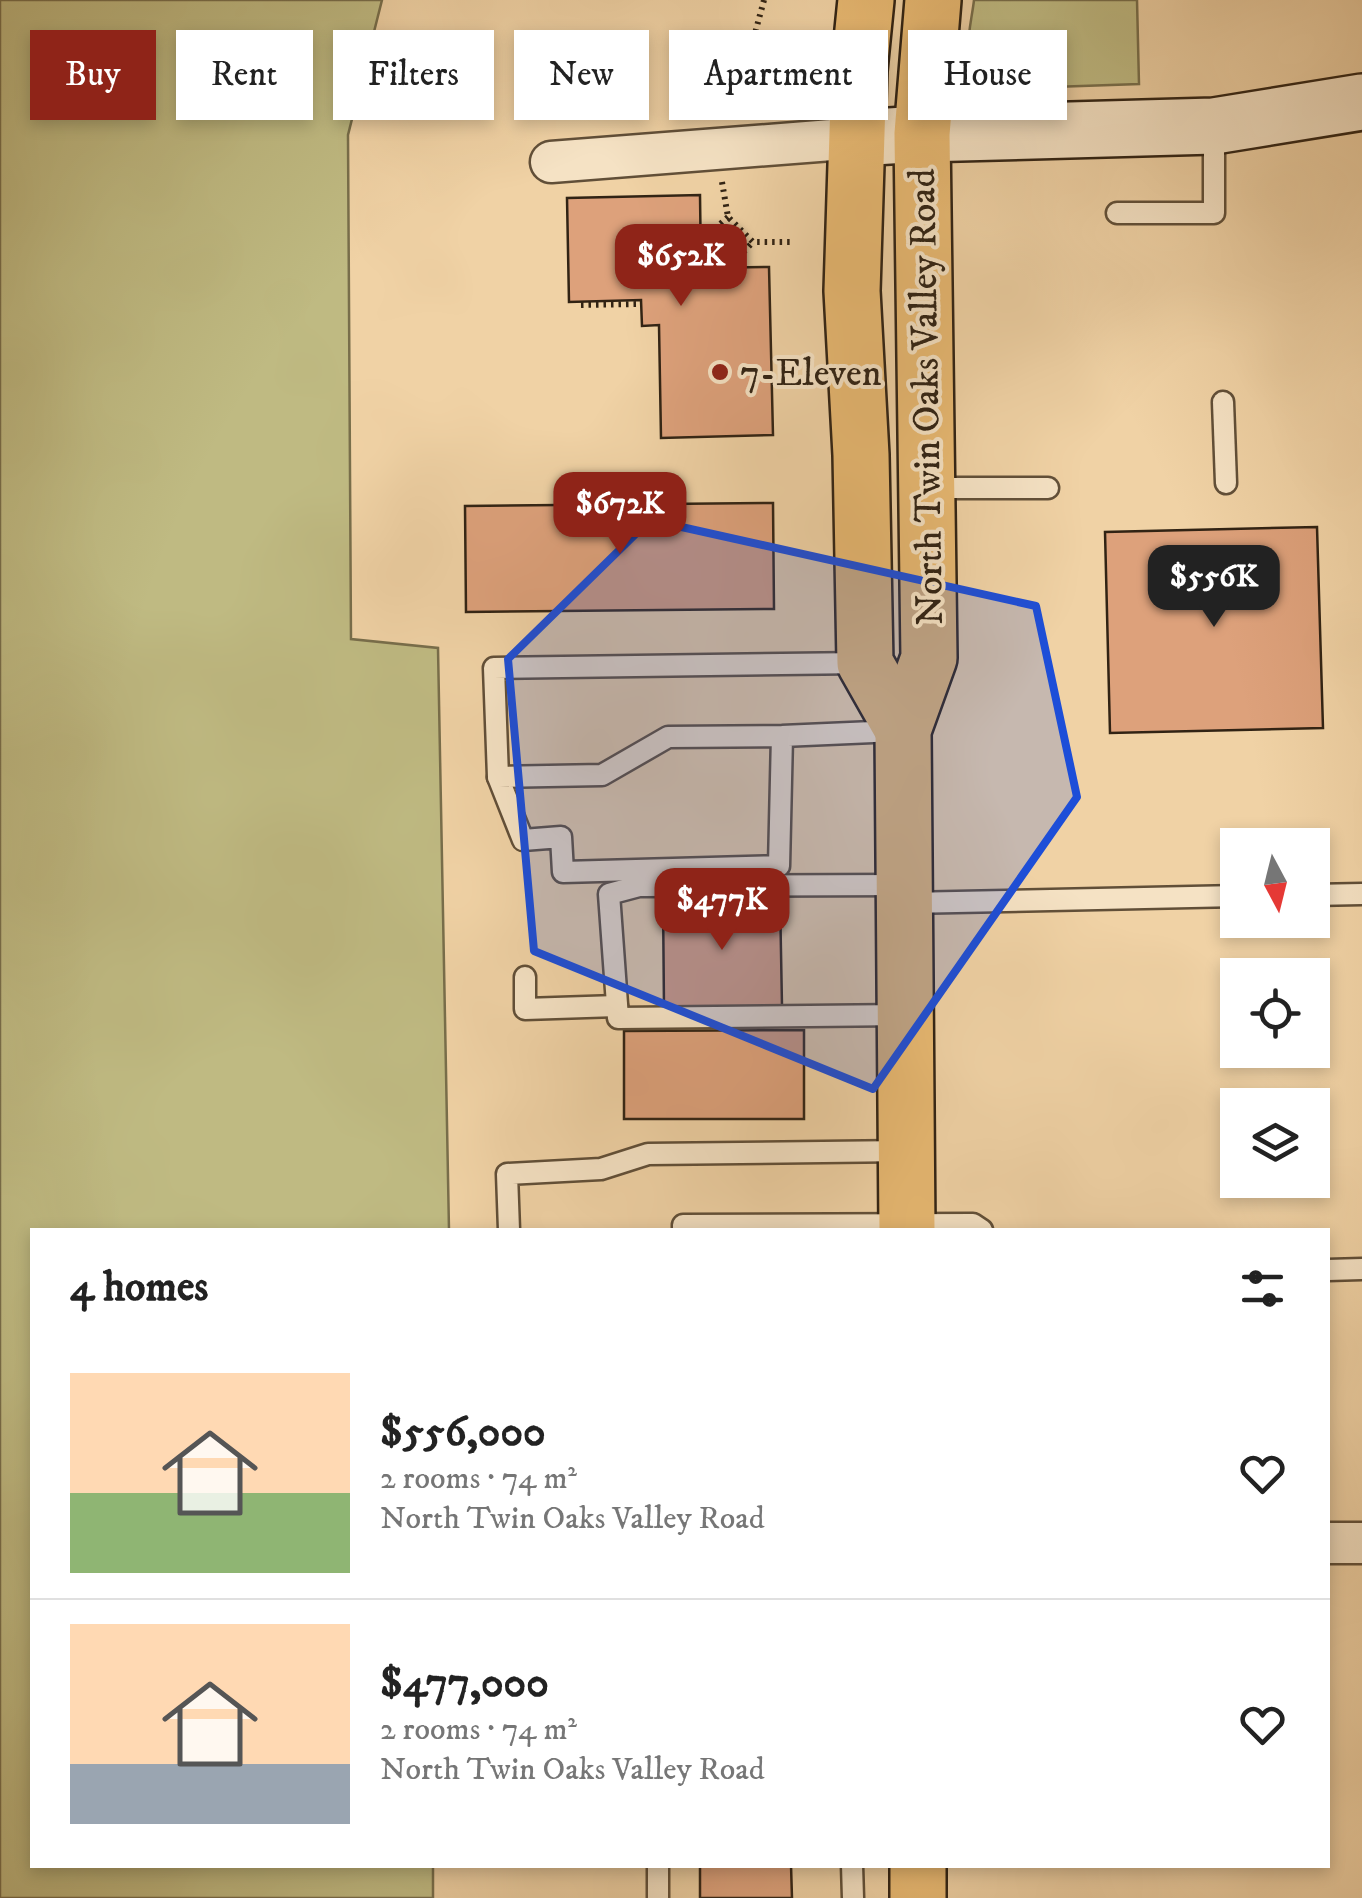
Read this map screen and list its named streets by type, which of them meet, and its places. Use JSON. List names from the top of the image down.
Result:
{
  "streets": {
    "main road": ["North Twin Oaks Valley Road"]
  },
  "places": ["7-Eleven"],
  "north": "bottom",
  "page": {
    "chip": [
      "Buy",
      "Rent",
      "Filters",
      "New",
      "Apartment",
      "House"
    ],
    "price": [
      "$652K",
      "$672K",
      "$556K",
      "$477K"
    ],
    "heading": "4 homes",
    "list": [
      {
        "name": "$556,000",
        "note": "2 rooms · 74 m² · North Twin Oaks Valley Road"
      },
      {
        "name": "$477,000",
        "note": "2 rooms · 74 m² · North Twin Oaks Valley Road"
      }
    ]
  }
}
